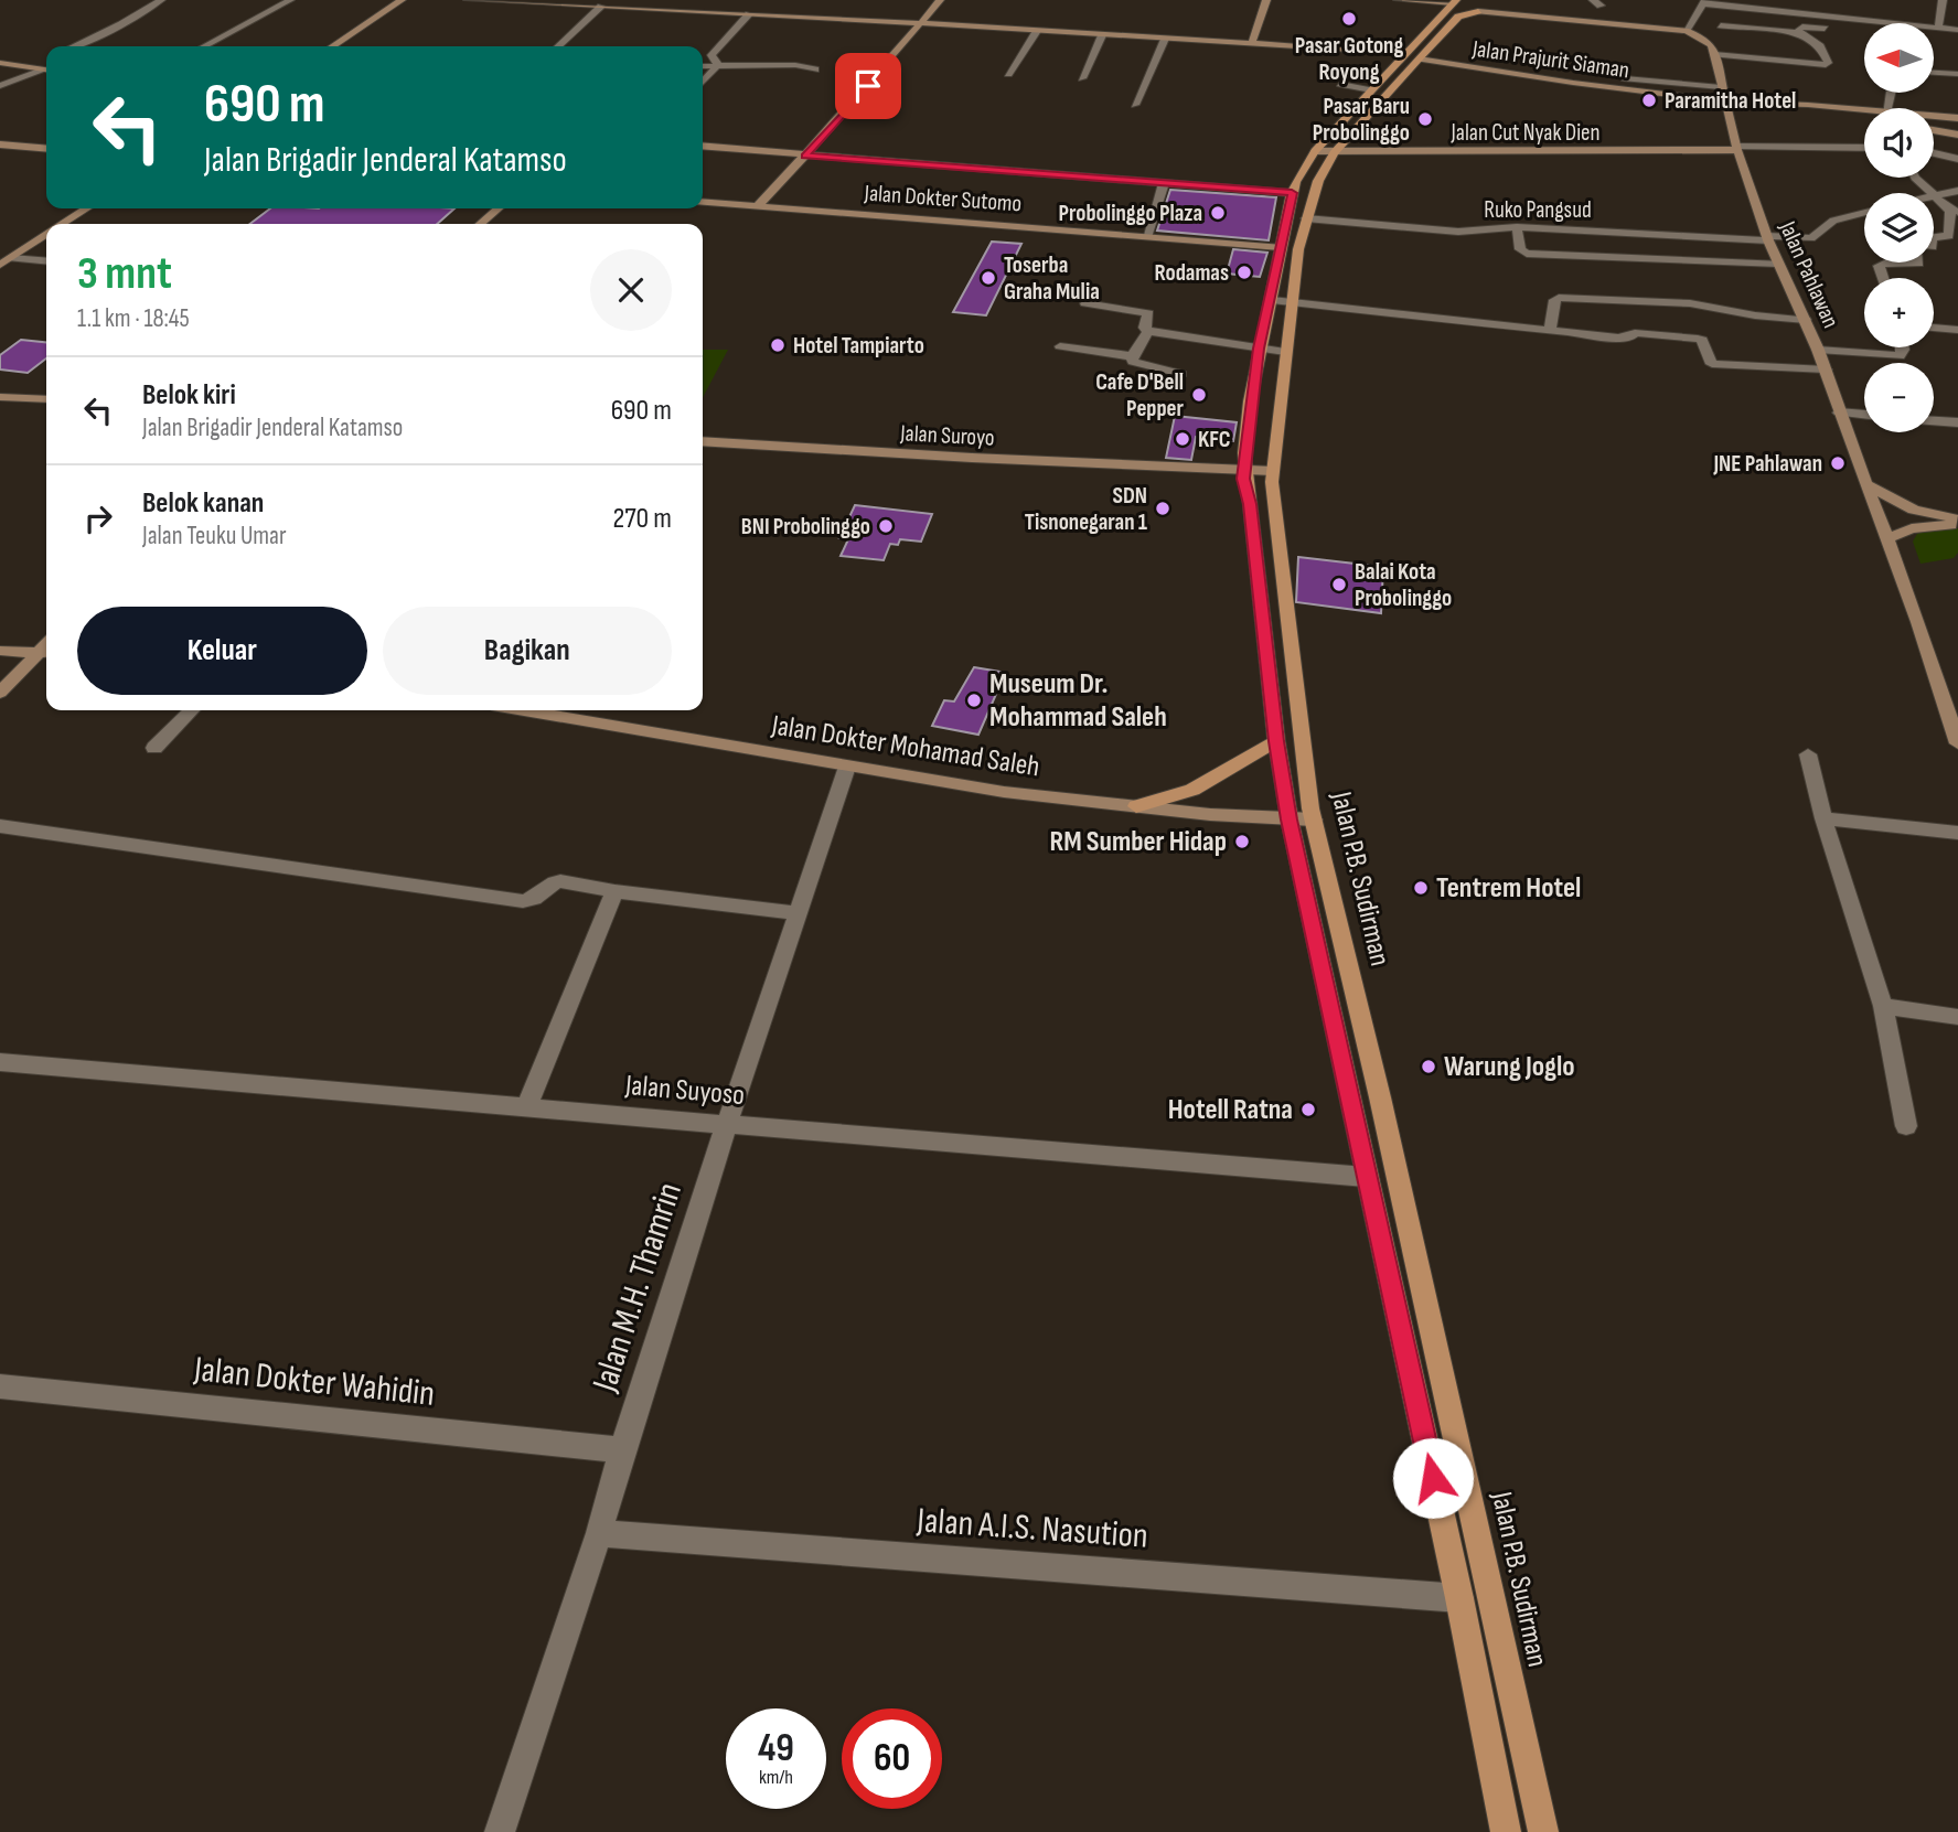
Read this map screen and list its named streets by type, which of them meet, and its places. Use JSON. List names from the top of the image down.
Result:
{
  "streets": {
    "main road": ["Jalan P.B. Sudirman"],
    "street": [
      "Jalan Prajurit Siaman",
      "Jalan Cut Nyak Dien",
      "Jalan Dokter Sutomo",
      "Ruko Pangsud",
      "Jalan Pahlawan",
      "Jalan Suroyo",
      "Jalan Dokter Mohamad Saleh",
      "Jalan Suyoso",
      "Jalan M.H. Thamrin",
      "Jalan Dokter Wahidin",
      "Jalan A.I.S. Nasution"
    ]
  },
  "crossings": [
    ["Jalan Prajurit Siaman", "Jalan Pahlawan"],
    ["Jalan Prajurit Siaman", "Jalan P.B. Sudirman"],
    ["Jalan Cut Nyak Dien", "Jalan Pahlawan"],
    ["Jalan Cut Nyak Dien", "Jalan P.B. Sudirman"],
    ["Jalan Dokter Sutomo", "Jalan P.B. Sudirman"],
    ["Ruko Pangsud", "Jalan Pahlawan"],
    ["Ruko Pangsud", "Jalan P.B. Sudirman"],
    ["Jalan Suroyo", "Jalan P.B. Sudirman"],
    ["Jalan Dokter Mohamad Saleh", "Jalan P.B. Sudirman"],
    ["Jalan Dokter Mohamad Saleh", "Jalan M.H. Thamrin"],
    ["Jalan P.B. Sudirman", "Jalan Suyoso"],
    ["Jalan P.B. Sudirman", "Jalan A.I.S. Nasution"],
    ["Jalan Suyoso", "Jalan M.H. Thamrin"],
    ["Jalan M.H. Thamrin", "Jalan Dokter Wahidin"],
    ["Jalan M.H. Thamrin", "Jalan A.I.S. Nasution"]
  ],
  "places": [
    "Pasar Gotong Royong",
    "Paramitha Hotel",
    "Pasar Baru Probolinggo",
    "Probolinggo Plaza",
    "Rodamas",
    "Toserba Graha Mulia",
    "Hotel Tampiarto",
    "Cafe D'Bell Pepper",
    "KFC",
    "JNE Pahlawan",
    "SDN Tisnonegaran 1",
    "BNI Probolinggo",
    "Balai Kota Probolinggo",
    "Museum Dr. Mohammad Saleh",
    "RM Sumber Hidap",
    "Tentrem Hotel",
    "Warung Joglo",
    "Hotell Ratna"
  ],
  "north": "left",
  "page": {
    "map_buttons": ["+", "−"],
    "turn": ["690 m", "Jalan Brigadir Jenderal Katamso"],
    "heading": ["3 mnt", "1.1 km · 18:45"],
    "list": [
      {
        "name": "Belok kiri",
        "note": "Jalan Brigadir Jenderal Katamso",
        "value": "690 m"
      },
      {
        "name": "Belok kanan",
        "note": "Jalan Teuku Umar",
        "value": "270 m"
      }
    ],
    "buttons": ["Keluar", "Bagikan"],
    "speed": "49 km/h",
    "limit": "60"
  }
}
